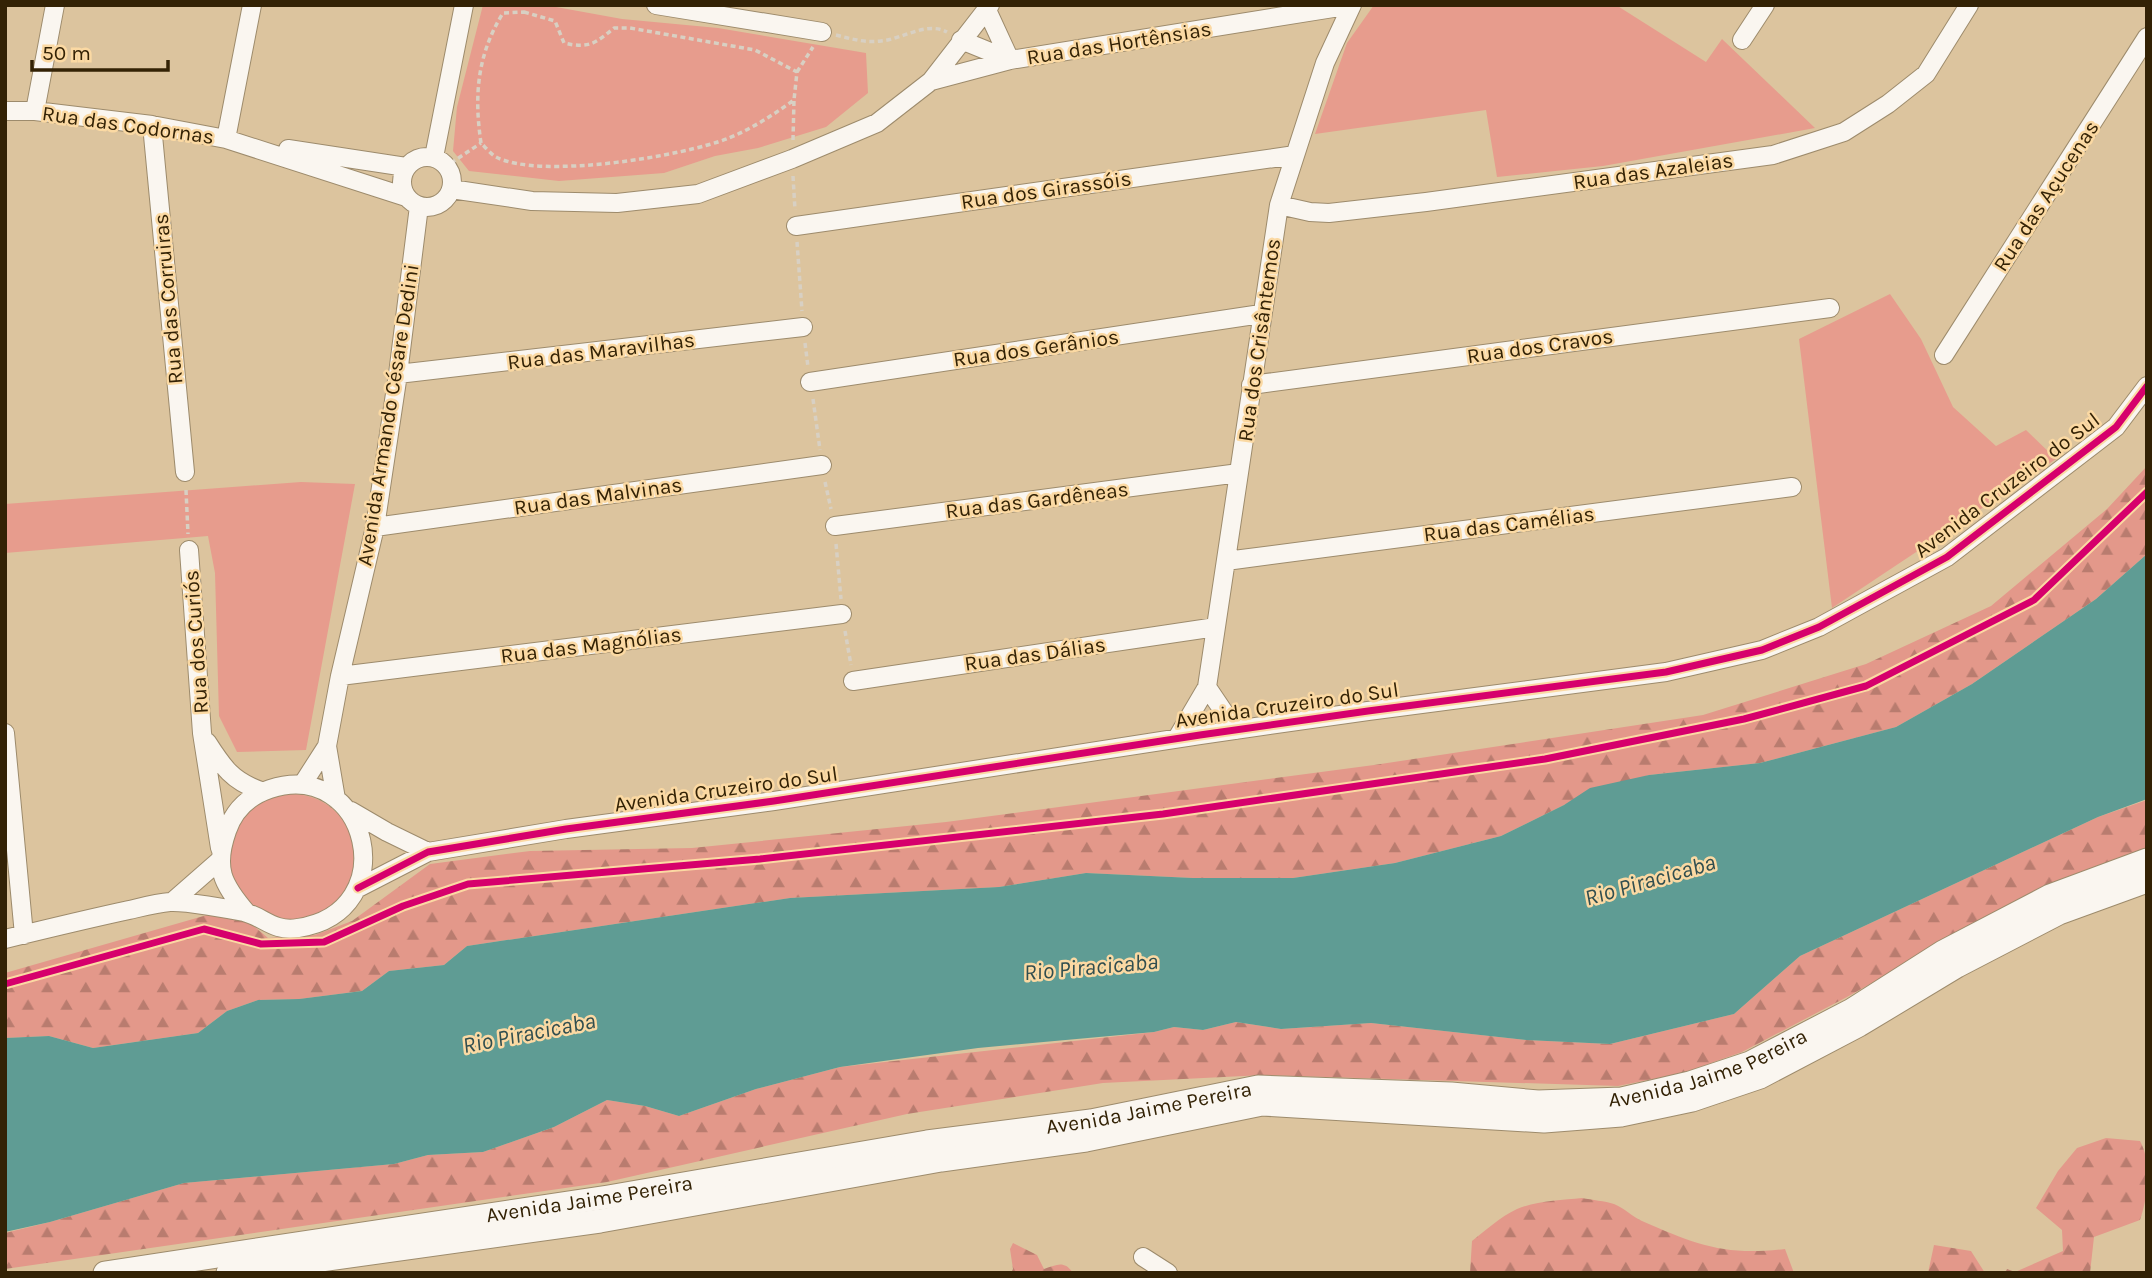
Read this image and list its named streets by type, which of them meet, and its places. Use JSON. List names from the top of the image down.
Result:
{
  "streets": {
    "main road": ["Avenida Jaime Pereira"],
    "street": [
      "Rua das Hortênsias",
      "Rua das Codornas",
      "Rua das Azaleias",
      "Rua dos Girassóis",
      "Rua das Açucenas",
      "Rua das Corruiras",
      "Rua dos Crisântemos",
      "Rua dos Cravos",
      "Rua dos Gerânios",
      "Rua das Maravilhas",
      "Avenida Armando Césare Dedini",
      "Avenida Cruzeiro do Sul",
      "Rua das Malvinas",
      "Rua das Gardêneas",
      "Rua das Camélias",
      "Rua dos Curiós",
      "Rua das Magnólias",
      "Rua das Dálias"
    ]
  },
  "crossings": [
    ["Rua das Hortênsias", "Rua dos Crisântemos"],
    ["Rua das Codornas", "Rua das Corruiras"],
    ["Rua das Codornas", "Avenida Armando Césare Dedini"],
    ["Rua das Azaleias", "Rua dos Crisântemos"],
    ["Rua dos Girassóis", "Rua dos Crisântemos"],
    ["Rua dos Crisântemos", "Rua dos Cravos"],
    ["Rua dos Crisântemos", "Rua dos Gerânios"],
    ["Rua dos Crisântemos", "Avenida Cruzeiro do Sul"],
    ["Rua dos Crisântemos", "Rua das Gardêneas"],
    ["Rua dos Crisântemos", "Rua das Camélias"],
    ["Rua dos Crisântemos", "Rua das Dálias"],
    ["Rua das Maravilhas", "Avenida Armando Césare Dedini"],
    ["Avenida Armando Césare Dedini", "Avenida Cruzeiro do Sul"],
    ["Avenida Armando Césare Dedini", "Rua das Malvinas"],
    ["Avenida Armando Césare Dedini", "Rua dos Curiós"],
    ["Avenida Armando Césare Dedini", "Rua das Magnólias"],
    ["Avenida Cruzeiro do Sul", "Rua dos Curiós"]
  ],
  "water": ["Rio Piracicaba"],
  "scale_bar": "50 m"
}
